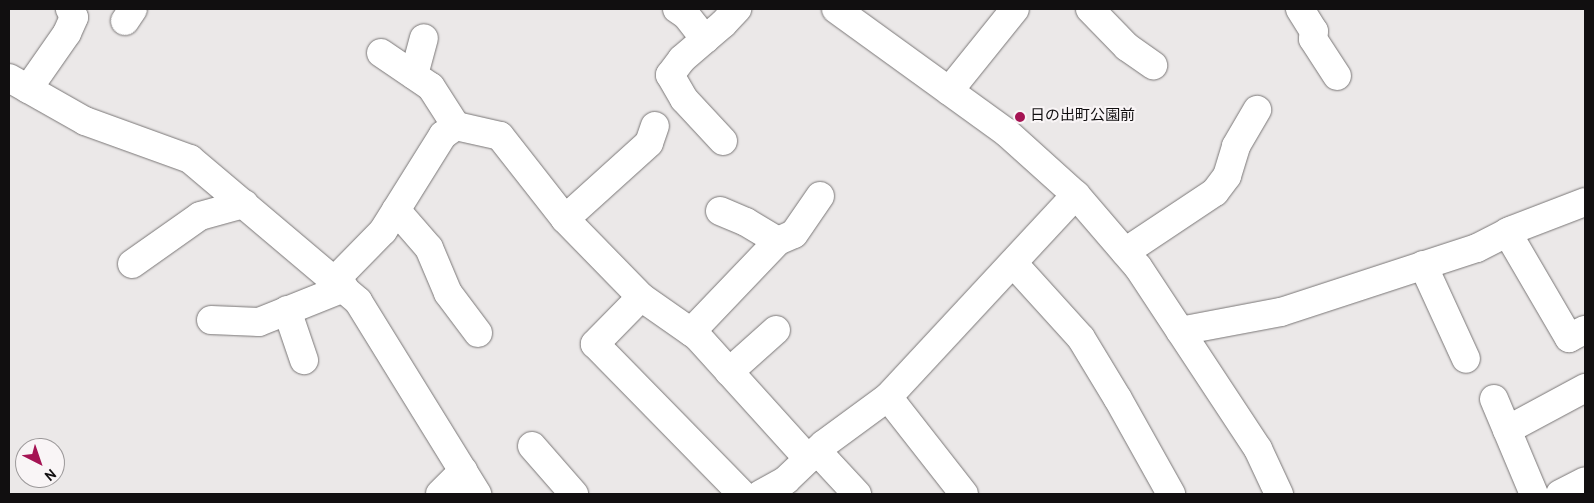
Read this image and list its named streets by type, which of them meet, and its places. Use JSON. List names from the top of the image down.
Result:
{
  "places": ["日の出町公園前"],
  "north": "bottom right"
}
